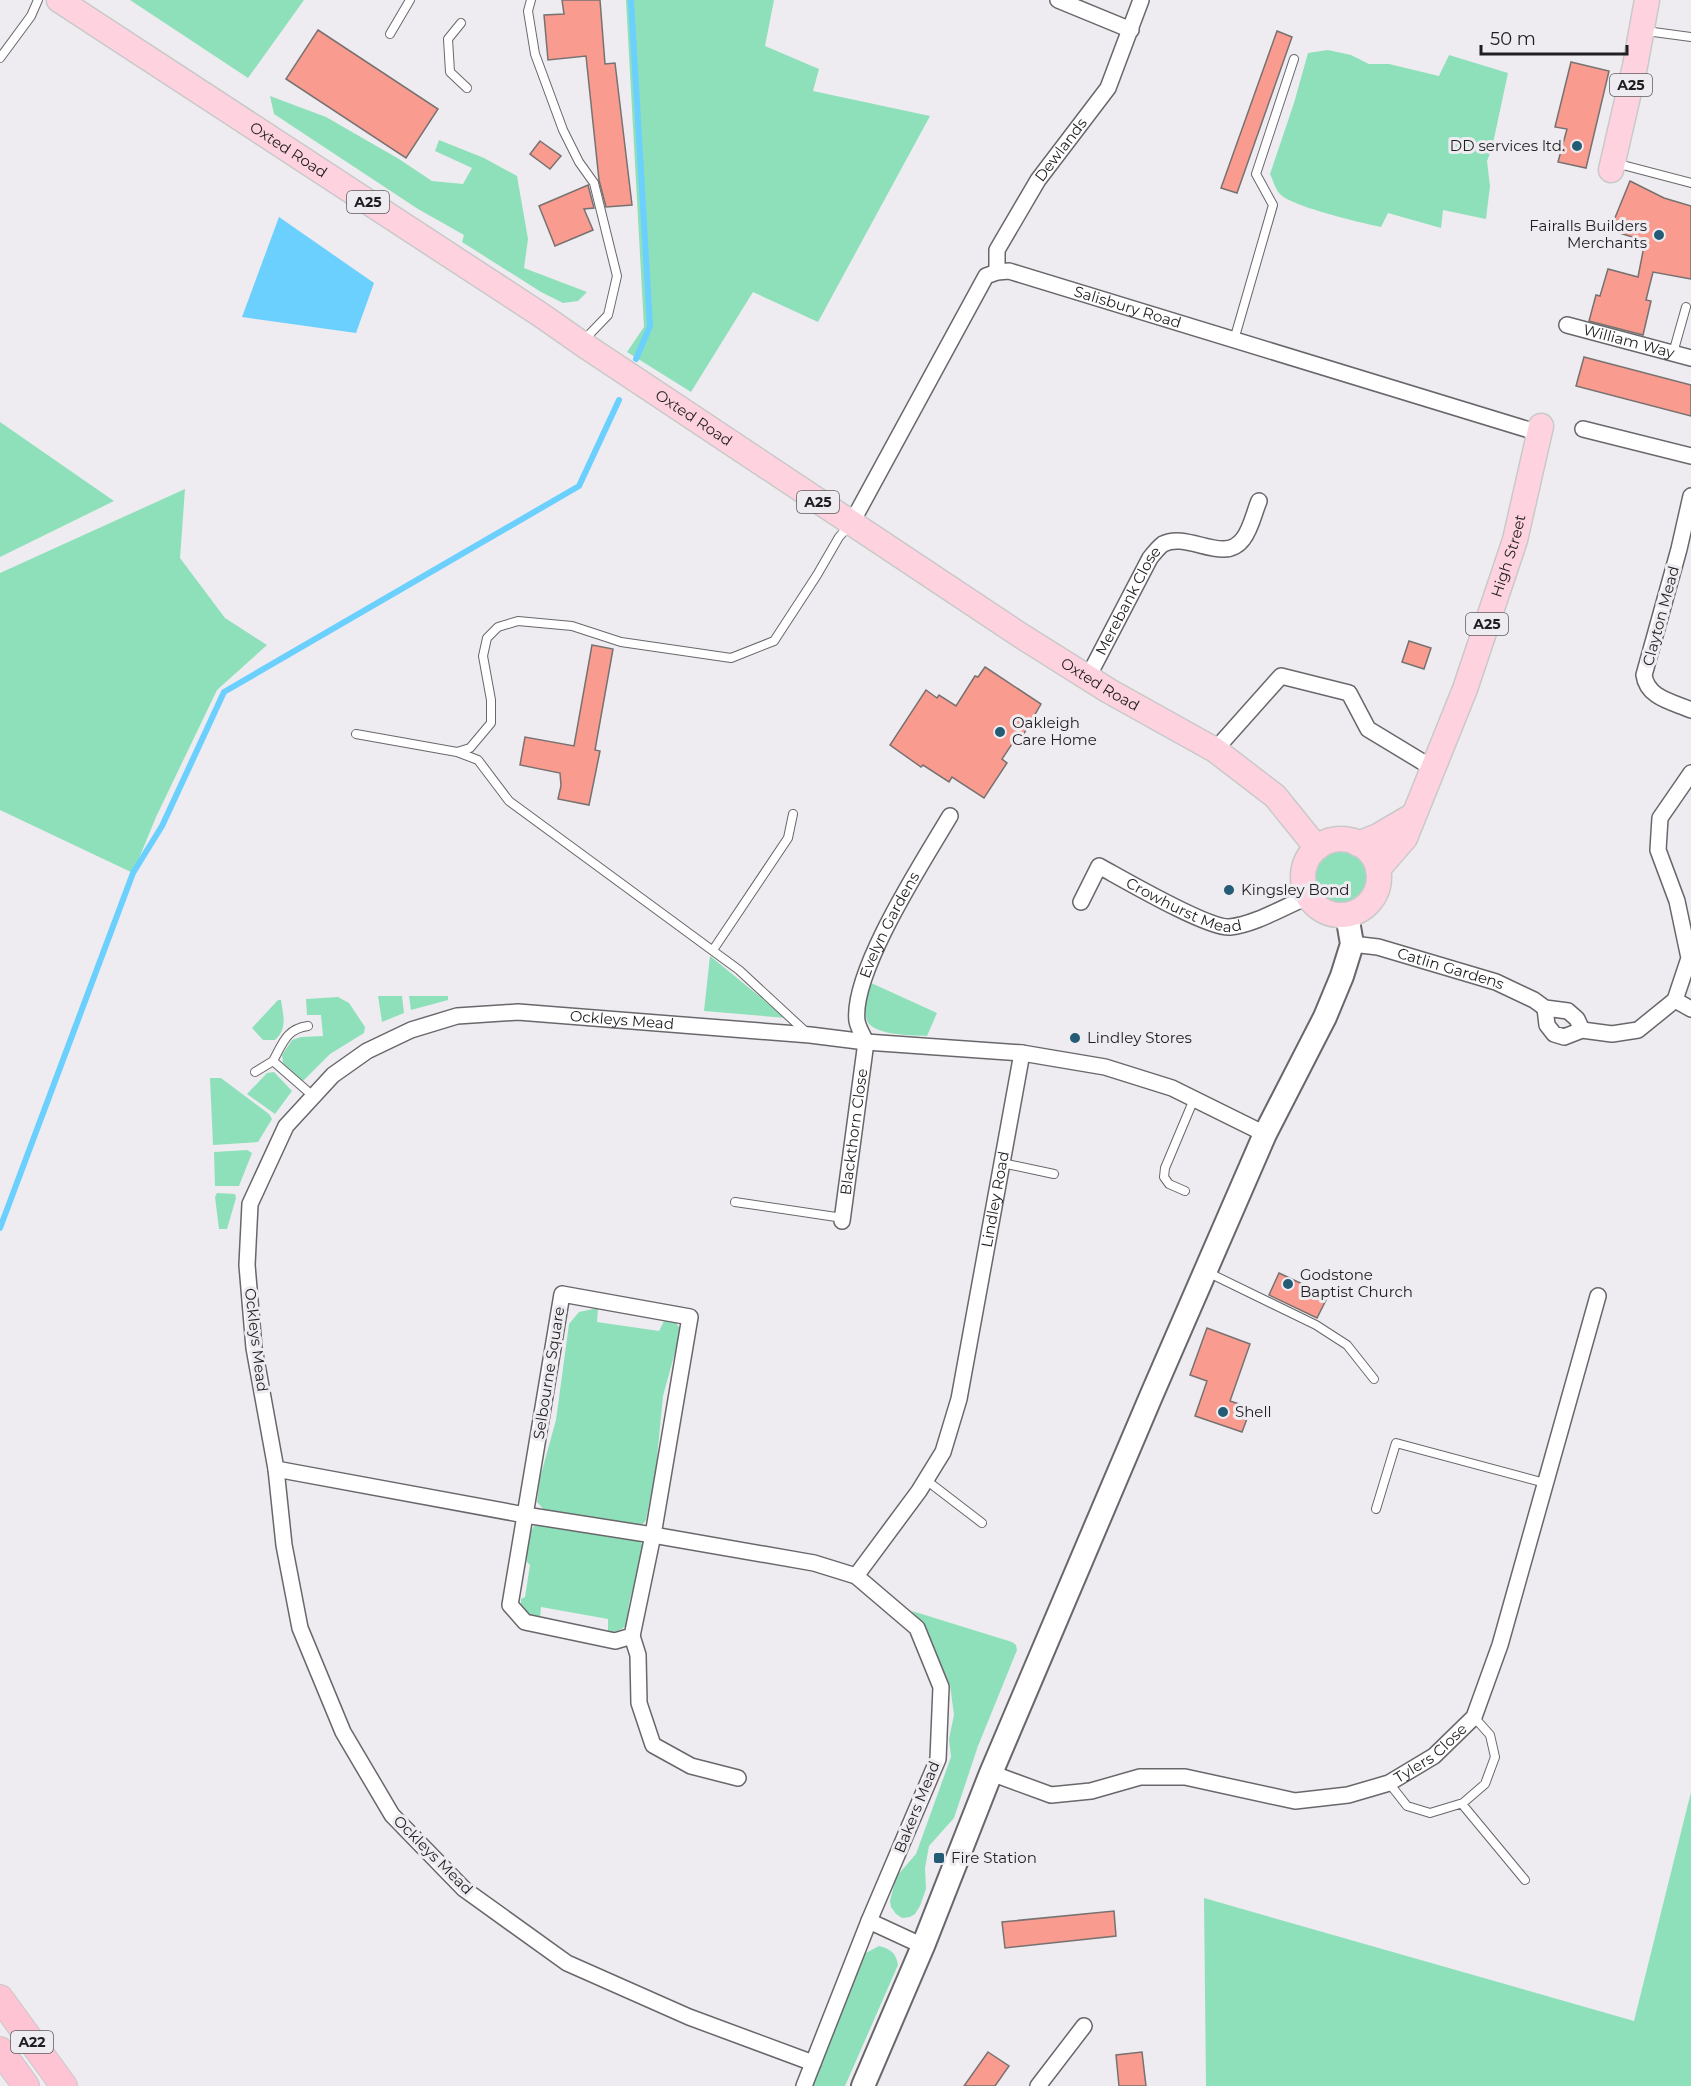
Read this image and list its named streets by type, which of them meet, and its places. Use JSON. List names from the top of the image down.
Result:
{
  "streets": {
    "highway": ["A22"],
    "main road": ["A25", "Oxted Road", "High Street"],
    "street": [
      "Dewlands",
      "Salisbury Road",
      "William Way",
      "Merebank Close",
      "Clayton Mead",
      "Crowhurst Mead",
      "Evelyn Gardens",
      "Catlin Gardens",
      "Ockleys Mead",
      "Blackthorn Close",
      "Lindley Road",
      "Selbourne Square",
      "Tylers Close",
      "Bakers Mead"
    ]
  },
  "crossings": [
    ["Oxted Road", "High Street"],
    ["Oxted Road", "Merebank Close"],
    ["Oxted Road", "Crowhurst Mead"],
    ["Dewlands", "Salisbury Road"],
    ["Salisbury Road", "High Street"],
    ["High Street", "Crowhurst Mead"],
    ["Evelyn Gardens", "Ockleys Mead"],
    ["Evelyn Gardens", "Blackthorn Close"],
    ["Ockleys Mead", "Blackthorn Close"],
    ["Ockleys Mead", "Lindley Road"],
    ["Ockleys Mead", "Bakers Mead"],
    ["Lindley Road", "Bakers Mead"]
  ],
  "places": {
    "other": [
      "DD services ltd.",
      "Fairalls Builders Merchants",
      "Oakleigh Care Home",
      "Kingsley Bond",
      "Lindley Stores",
      "Godstone Baptist Church",
      "Shell"
    ],
    "transit": ["Fire Station"]
  },
  "scale_bar": "50 m"
}
